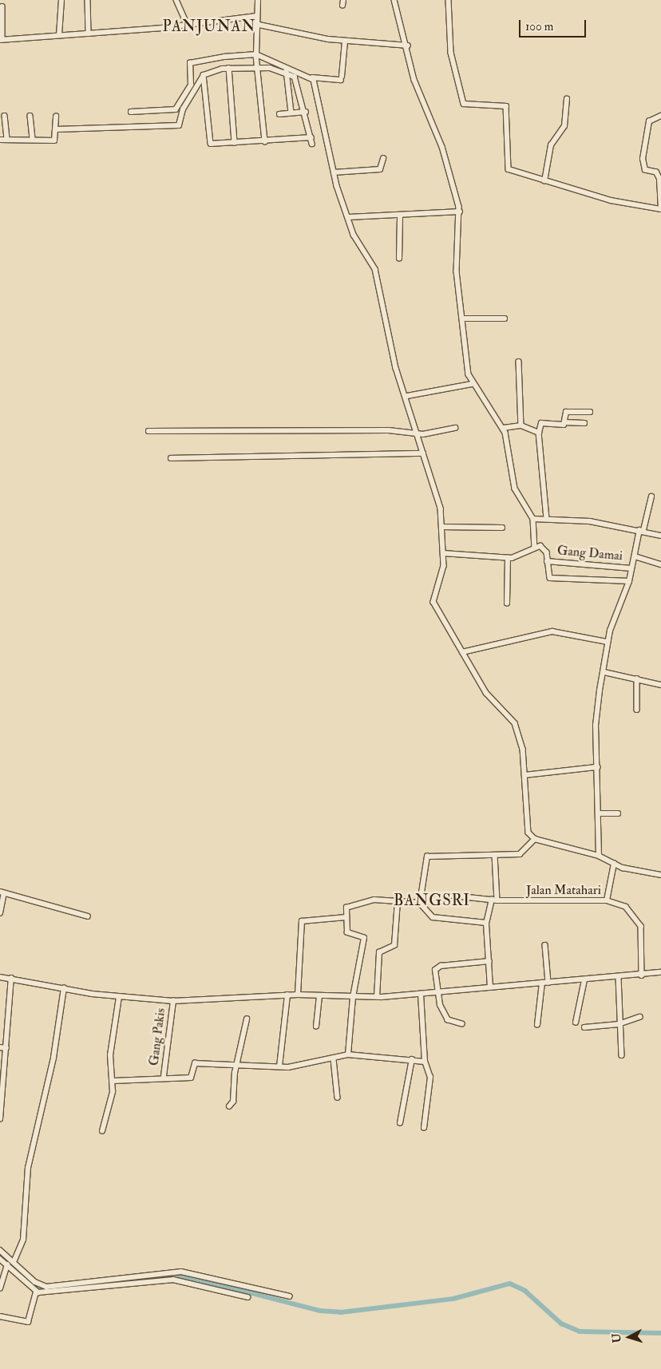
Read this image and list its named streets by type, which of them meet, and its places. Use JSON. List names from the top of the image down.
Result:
{
  "streets": {
    "street": ["Gang Damai", "Jalan Matahari", "Gang Pakis"]
  },
  "districts": ["PANJUNAN", "BANGSRI"],
  "scale_bar": "100 m",
  "north": "left"
}
